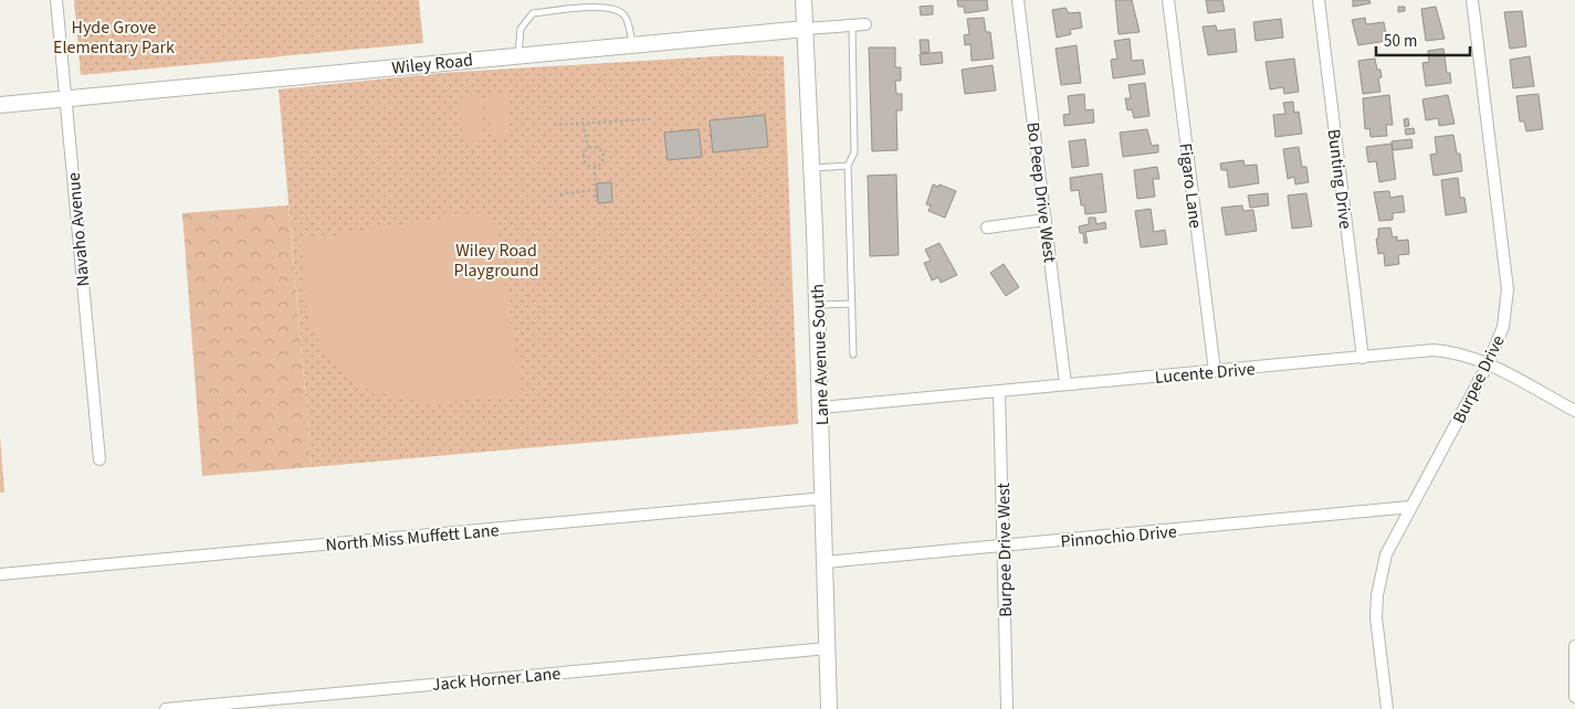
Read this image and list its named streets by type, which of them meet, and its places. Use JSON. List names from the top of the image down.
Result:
{
  "streets": {
    "street": [
      "Wiley Road",
      "Bunting Drive",
      "Figaro Lane",
      "Bo Peep Drive West",
      "Navaho Avenue",
      "Lane Avenue South",
      "Lucente Drive",
      "Burpee Drive",
      "Pinnochio Drive",
      "North Miss Muffett Lane",
      "Burpee Drive West",
      "Jack Horner Lane"
    ]
  },
  "crossings": [
    ["Wiley Road", "Navaho Avenue"],
    ["Wiley Road", "Lane Avenue South"],
    ["Bunting Drive", "Lucente Drive"],
    ["Figaro Lane", "Lucente Drive"],
    ["Bo Peep Drive West", "Lucente Drive"],
    ["Lane Avenue South", "Lucente Drive"],
    ["Lane Avenue South", "Pinnochio Drive"],
    ["Lane Avenue South", "North Miss Muffett Lane"],
    ["Lane Avenue South", "Jack Horner Lane"],
    ["Lucente Drive", "Burpee Drive"],
    ["Lucente Drive", "Burpee Drive West"],
    ["Burpee Drive", "Pinnochio Drive"],
    ["Pinnochio Drive", "Burpee Drive West"]
  ],
  "parks": ["Hyde Grove Elementary Park", "Wiley Road Playground"],
  "scale_bar": "50 m"
}
